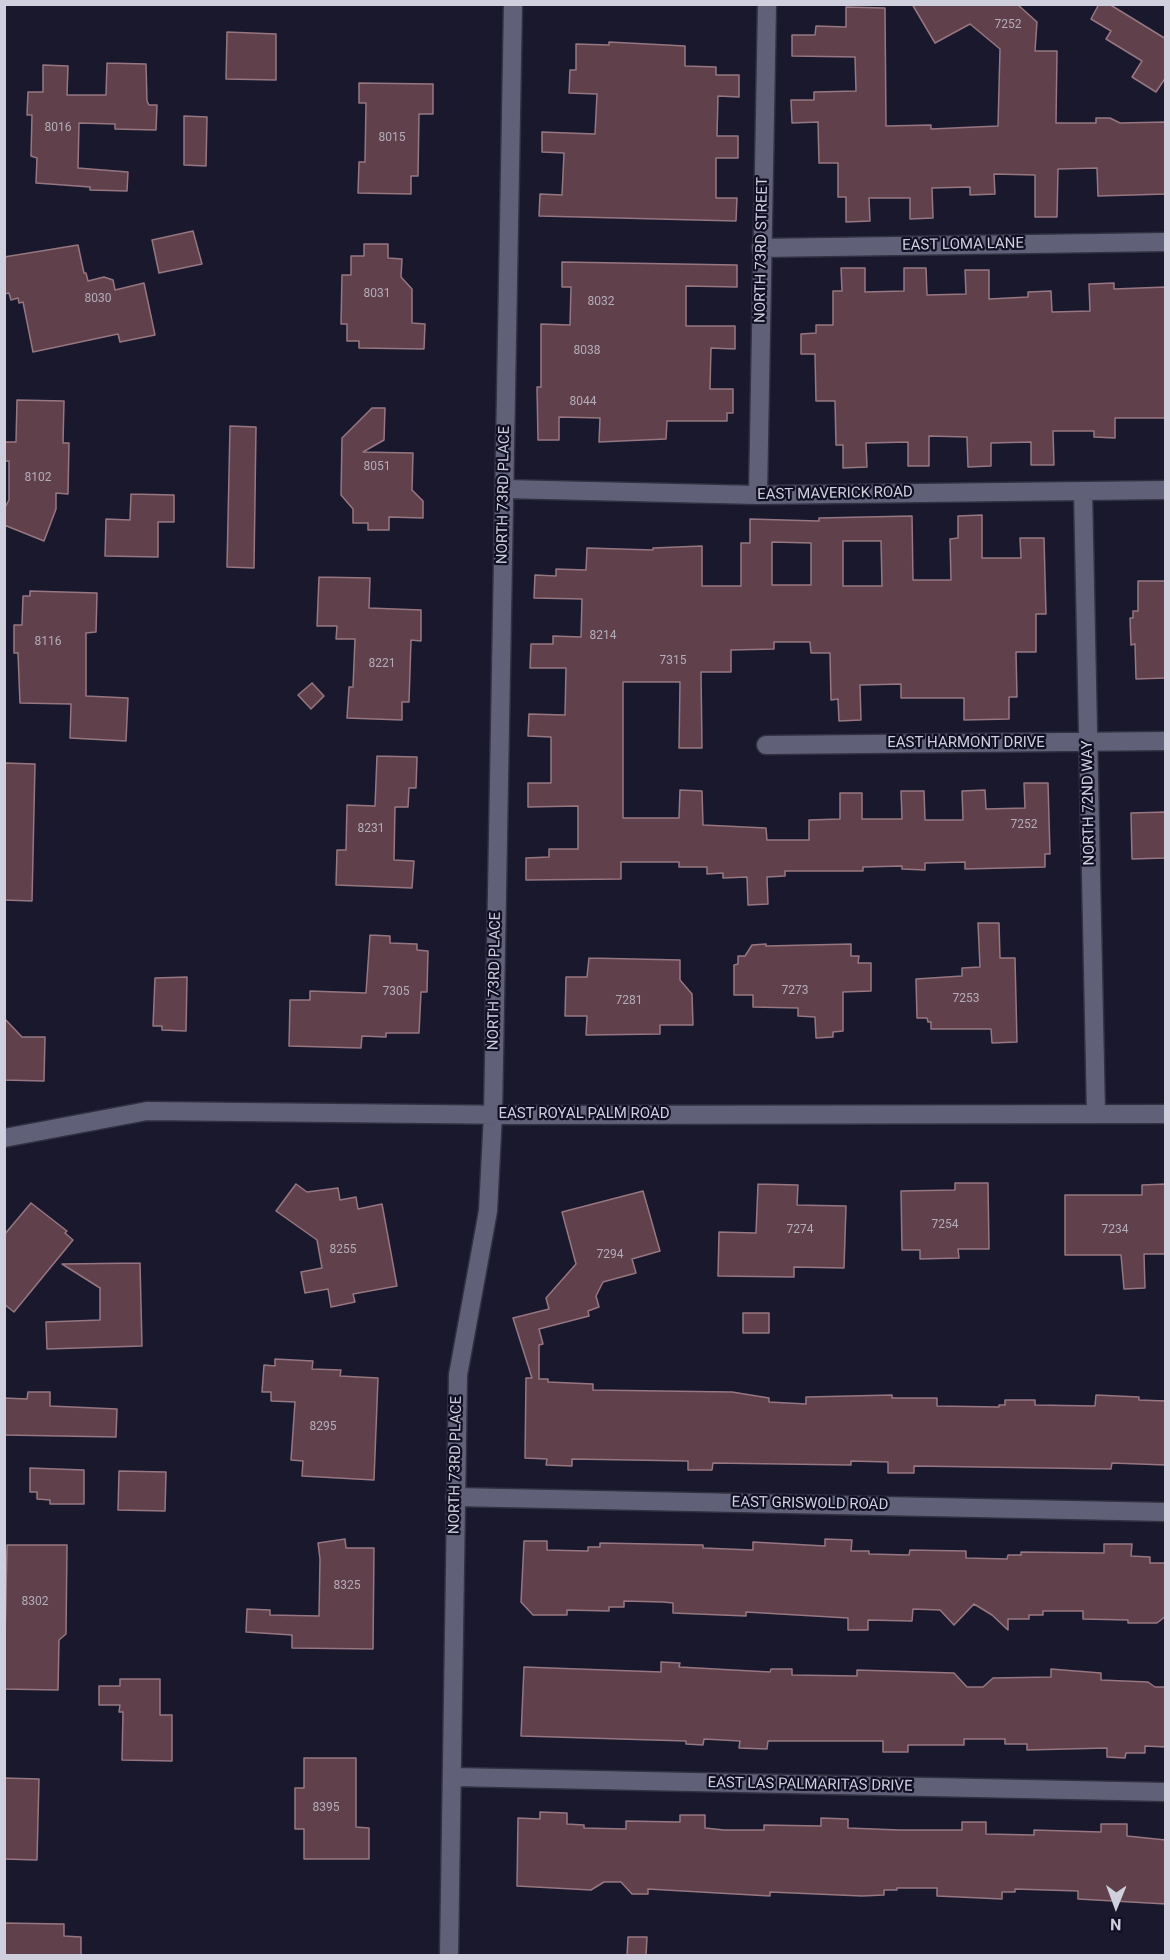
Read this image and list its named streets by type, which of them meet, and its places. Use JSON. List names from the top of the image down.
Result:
{
  "streets": {
    "street": [
      "EAST LOMA LANE",
      "NORTH 73RD STREET",
      "EAST MAVERICK ROAD",
      "NORTH 73RD PLACE",
      "EAST HARMONT DRIVE",
      "NORTH 72ND WAY",
      "EAST ROYAL PALM ROAD",
      "EAST GRISWOLD ROAD",
      "EAST LAS PALMARITAS DRIVE"
    ]
  },
  "crossings": [
    ["EAST LOMA LANE", "NORTH 73RD STREET"],
    ["NORTH 73RD STREET", "EAST MAVERICK ROAD"],
    ["EAST MAVERICK ROAD", "NORTH 73RD PLACE"],
    ["EAST MAVERICK ROAD", "NORTH 72ND WAY"],
    ["NORTH 73RD PLACE", "EAST ROYAL PALM ROAD"],
    ["NORTH 73RD PLACE", "EAST GRISWOLD ROAD"],
    ["NORTH 73RD PLACE", "EAST LAS PALMARITAS DRIVE"],
    ["EAST HARMONT DRIVE", "NORTH 72ND WAY"],
    ["NORTH 72ND WAY", "EAST ROYAL PALM ROAD"]
  ],
  "house_numbers": [
    "7252",
    "8016",
    "8015",
    "8031",
    "8030",
    "8032",
    "8038",
    "8044",
    "8051",
    "8102",
    "8214",
    "8116",
    "7315",
    "8221",
    "7252",
    "8231",
    "7273",
    "7305",
    "7253",
    "7281",
    "7254",
    "7274",
    "7234",
    "8255",
    "7294",
    "8295",
    "8325",
    "8302",
    "8395"
  ],
  "north": "bottom"
}
